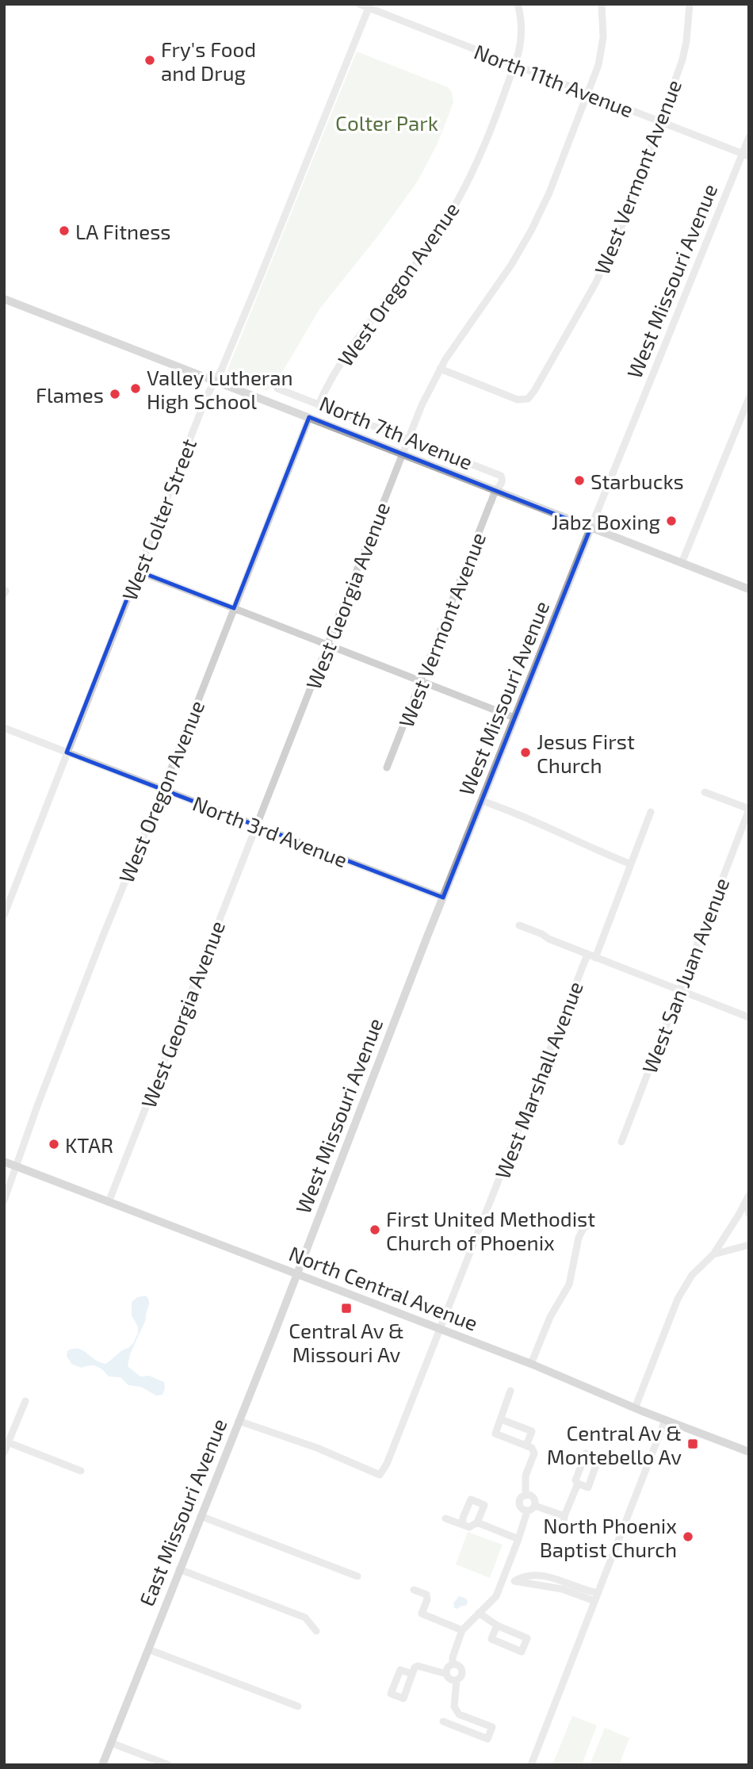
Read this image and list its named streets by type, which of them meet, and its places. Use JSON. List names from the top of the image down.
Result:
{
  "streets": {
    "main road": [
      "West Missouri Avenue",
      "North 7th Avenue",
      "North Central Avenue",
      "East Missouri Avenue"
    ],
    "street": [
      "North 11th Avenue",
      "West Vermont Avenue",
      "West Oregon Avenue",
      "West Colter Street",
      "West Georgia Avenue",
      "North 3rd Avenue",
      "West San Juan Avenue",
      "West Marshall Avenue"
    ]
  },
  "crossings": [
    ["North 11th Avenue", "West Vermont Avenue"],
    ["North 11th Avenue", "West Missouri Avenue"],
    ["North 11th Avenue", "West Oregon Avenue"],
    ["North 11th Avenue", "West Colter Street"],
    ["North 11th Avenue", "West Georgia Avenue"],
    ["West Vermont Avenue", "North 7th Avenue"],
    ["West Vermont Avenue", "West Georgia Avenue"],
    ["West Missouri Avenue", "North 7th Avenue"],
    ["West Missouri Avenue", "North 3rd Avenue"],
    ["West Missouri Avenue", "North Central Avenue"],
    ["West Missouri Avenue", "East Missouri Avenue"],
    ["West Oregon Avenue", "North 7th Avenue"],
    ["West Oregon Avenue", "North 3rd Avenue"],
    ["West Oregon Avenue", "North Central Avenue"],
    ["North 7th Avenue", "West Colter Street"],
    ["North 7th Avenue", "West Georgia Avenue"],
    ["West Colter Street", "North 3rd Avenue"],
    ["West Georgia Avenue", "North 3rd Avenue"],
    ["West Georgia Avenue", "North Central Avenue"],
    ["West Marshall Avenue", "North Central Avenue"],
    ["West Marshall Avenue", "East Missouri Avenue"],
    ["North Central Avenue", "East Missouri Avenue"]
  ],
  "parks": ["Colter Park"],
  "places": {
    "other": [
      "Fry's Food and Drug",
      "LA Fitness",
      "Valley Lutheran High School",
      "Flames",
      "Starbucks",
      "Jabz Boxing",
      "Jesus First Church",
      "KTAR",
      "First United Methodist Church of Phoenix",
      "North Phoenix Baptist Church"
    ],
    "transit": ["Central Av & Missouri Av", "Central Av & Montebello Av"]
  }
}
